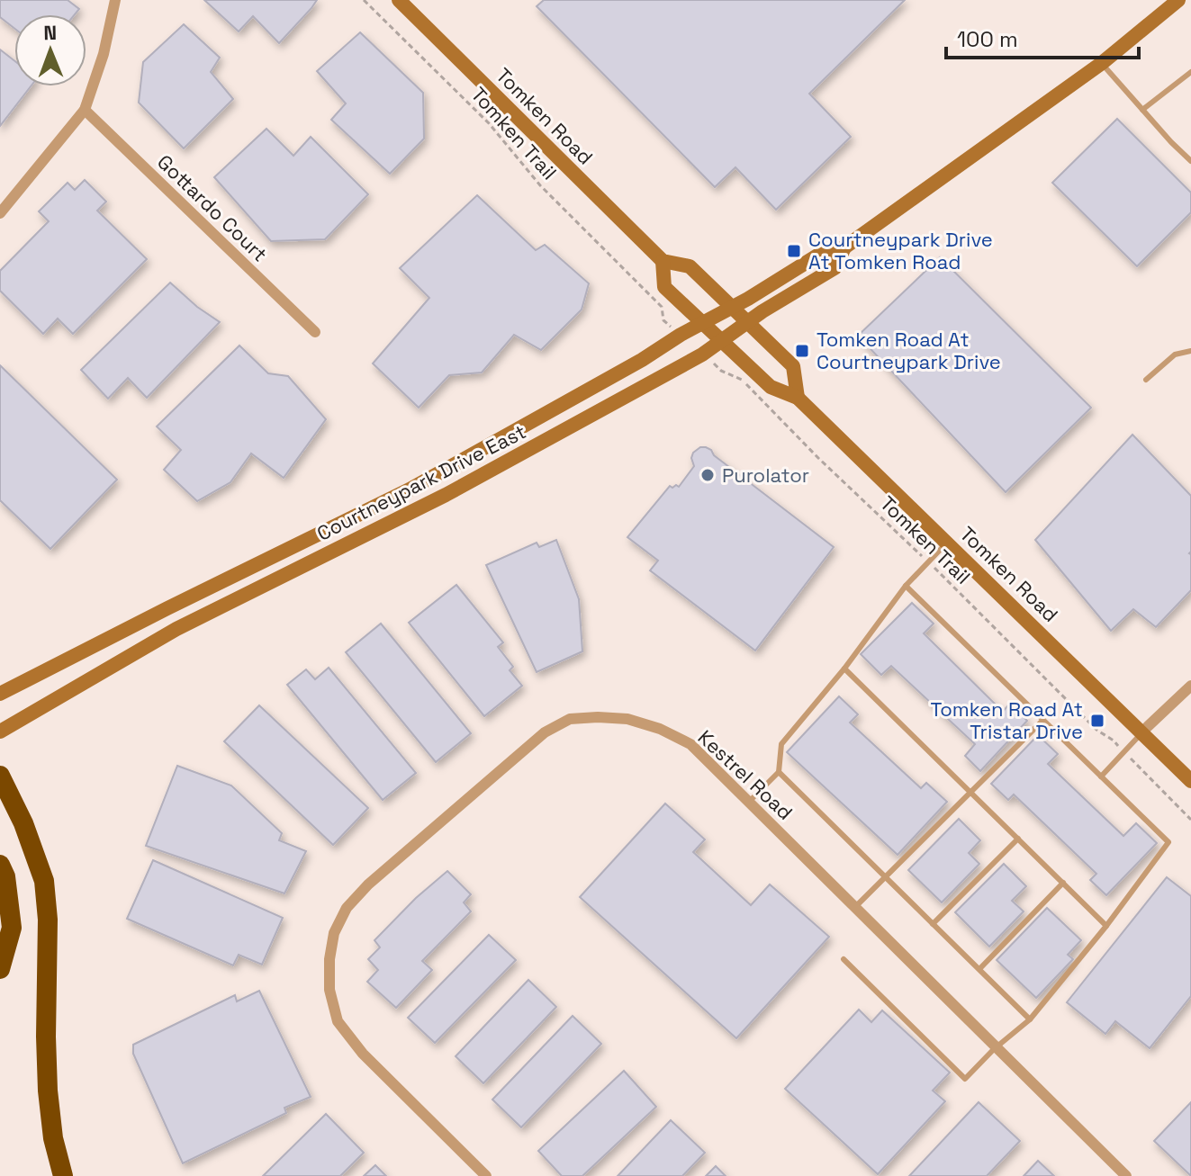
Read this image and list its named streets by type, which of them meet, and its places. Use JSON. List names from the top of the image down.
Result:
{
  "streets": {
    "main road": ["Tomken Road", "Courtneypark Drive East"],
    "street": ["Gottardo Court", "Kestrel Road"],
    "path": ["Tomken Trail"]
  },
  "crossings": [
    ["Tomken Road", "Courtneypark Drive East"]
  ],
  "places": {
    "transit": ["Courtneypark Drive At Tomken Road", "Tomken Road At Courtneypark Drive", "Tomken Road At Tristar Drive"],
    "other": ["Purolator"]
  },
  "scale_bar": "100 m",
  "north": "top"
}
